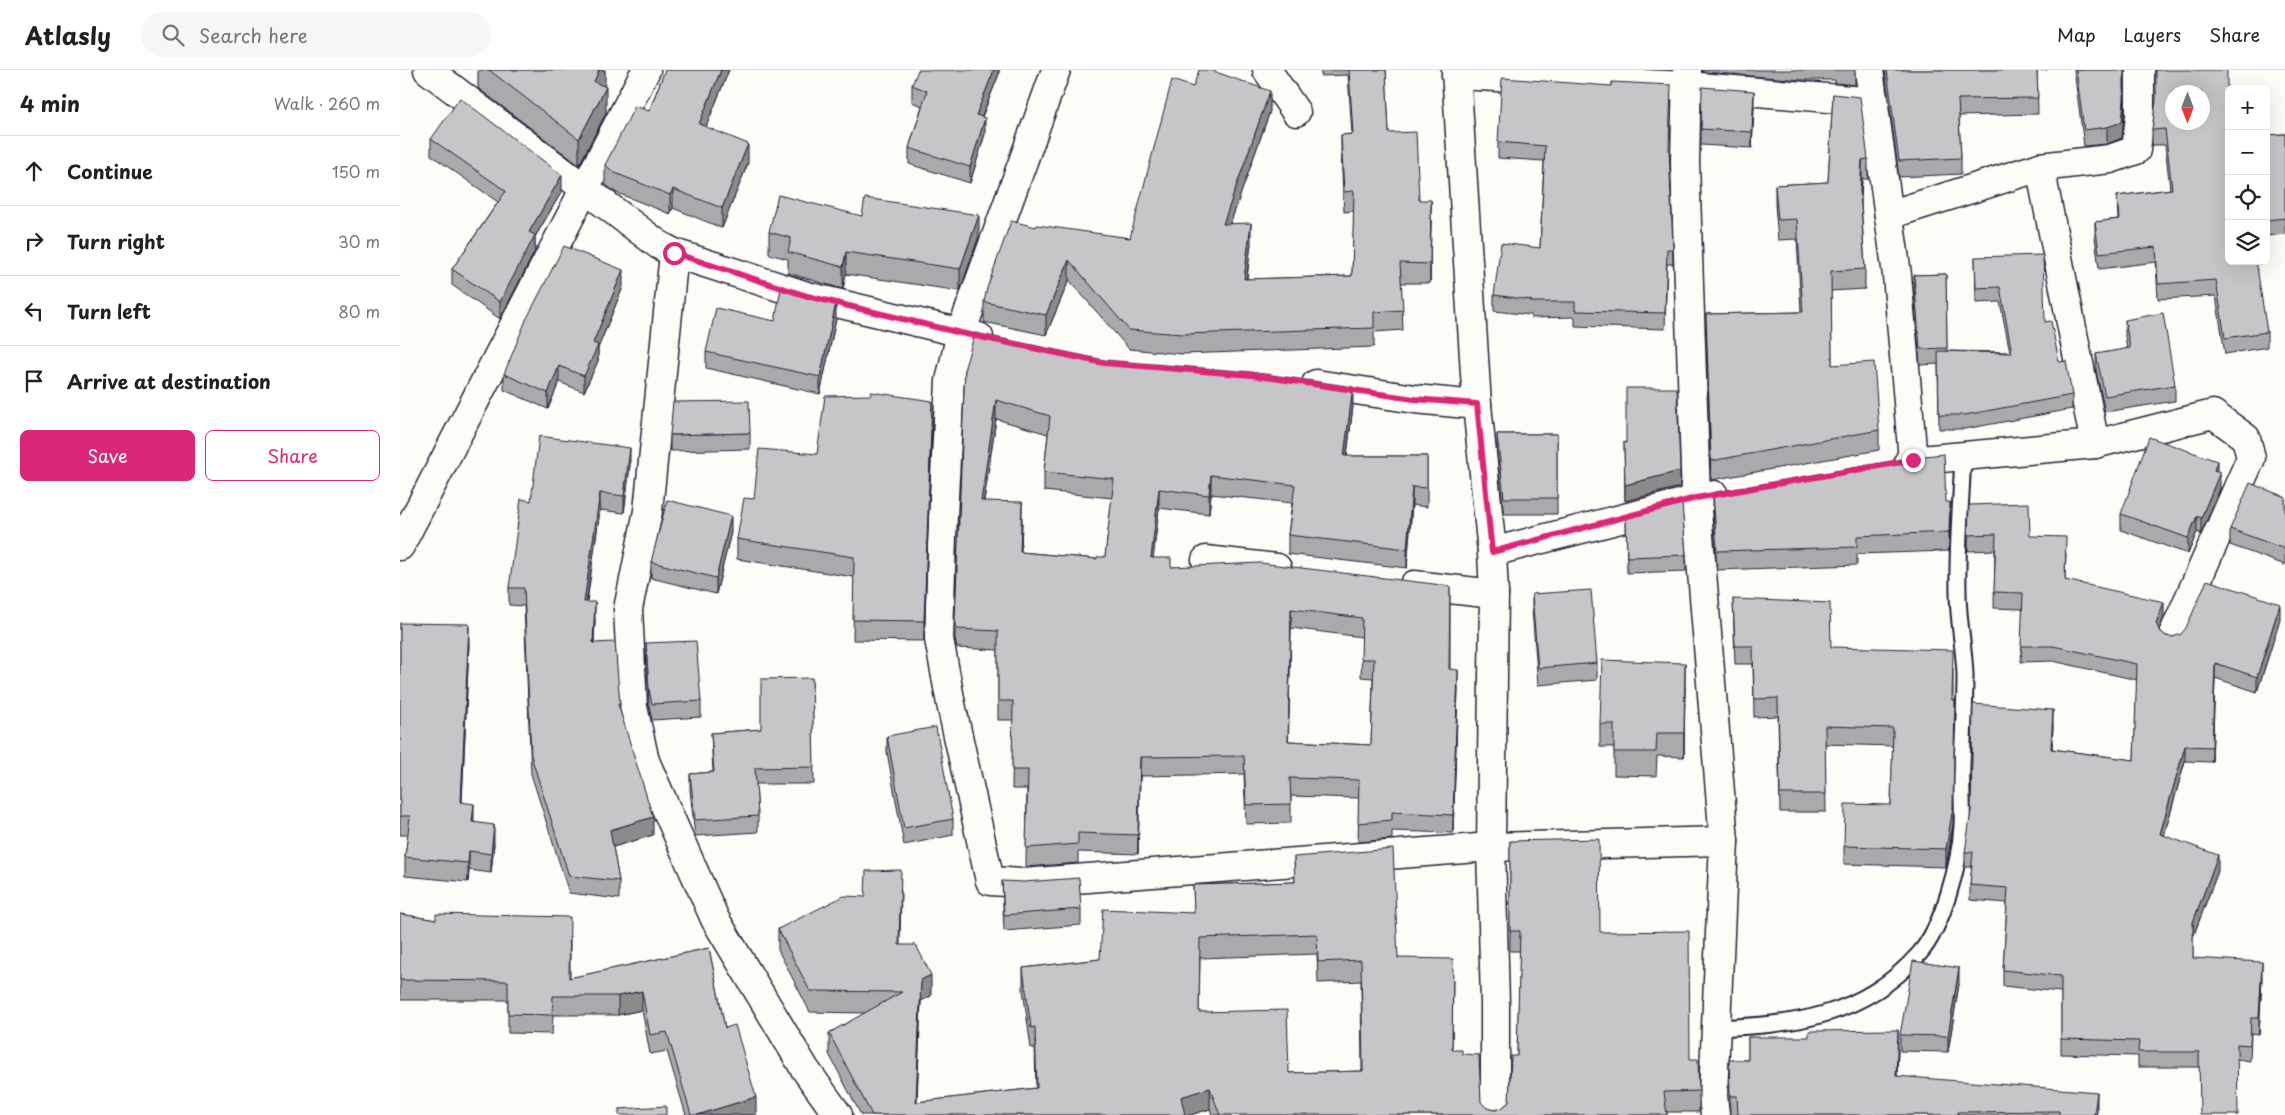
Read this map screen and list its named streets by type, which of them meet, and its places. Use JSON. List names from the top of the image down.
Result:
{
  "north": "bottom",
  "page": {
    "header": "Atlasly",
    "search": "Search here",
    "nav": ["Map", "Layers", "Share"],
    "heading": ["4 min", "Walk · 260 m"],
    "map_buttons": ["+", "−"],
    "list": [
      ["Continue", "150 m"],
      ["Turn right", "30 m"],
      ["Turn left", "80 m"],
      "Arrive at destination"
    ],
    "buttons": ["Save", "Share"]
  }
}
